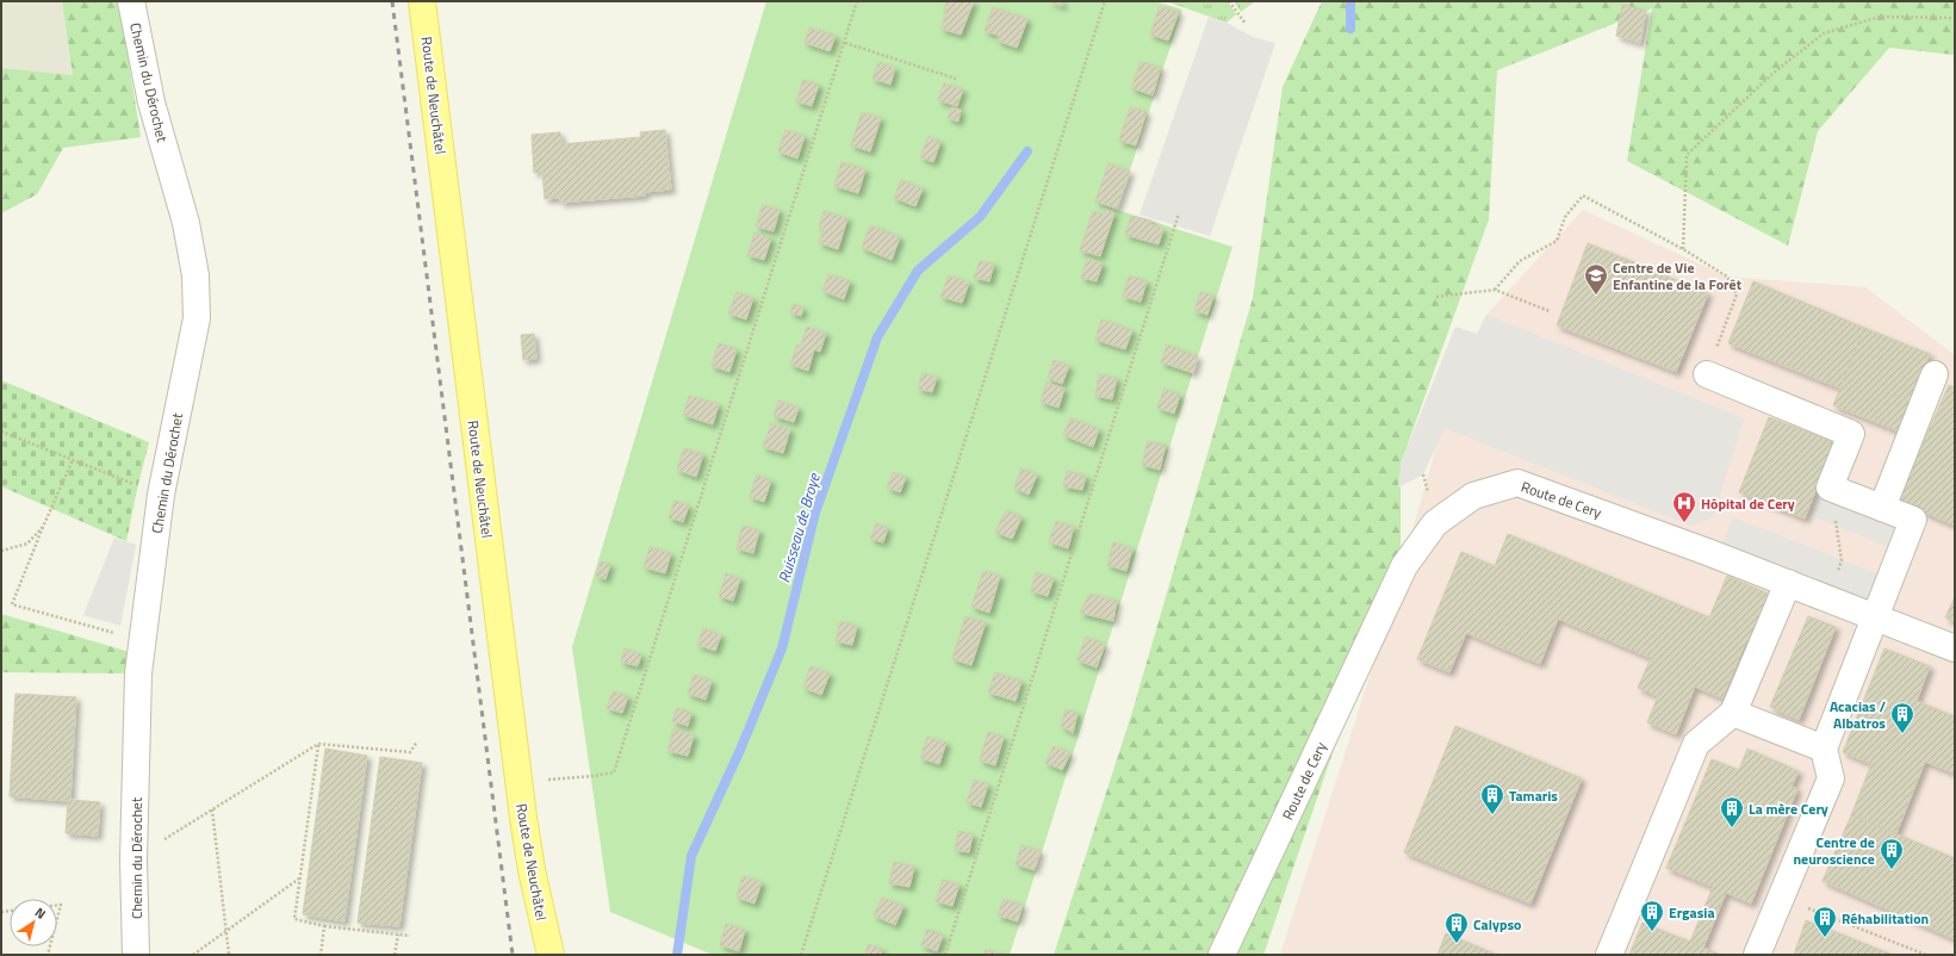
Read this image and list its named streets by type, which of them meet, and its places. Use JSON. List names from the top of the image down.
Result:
{
  "streets": {
    "main road": ["Route de Neuchâtel"],
    "street": ["Chemin du Dérochet", "Route de Cery"]
  },
  "water": ["Ruisseau de Broye"],
  "places": {
    "school or university": ["Centre de Vie Enfantine de la Forêt"],
    "hospital": ["Hôpital de Cery"],
    "building": [
      "Acacias / Albatros",
      "Tamaris",
      "La mère Cery",
      "Centre de neuroscience",
      "Ergasia",
      "Réhabilitation",
      "Calypso"
    ]
  },
  "north": "top right"
}
